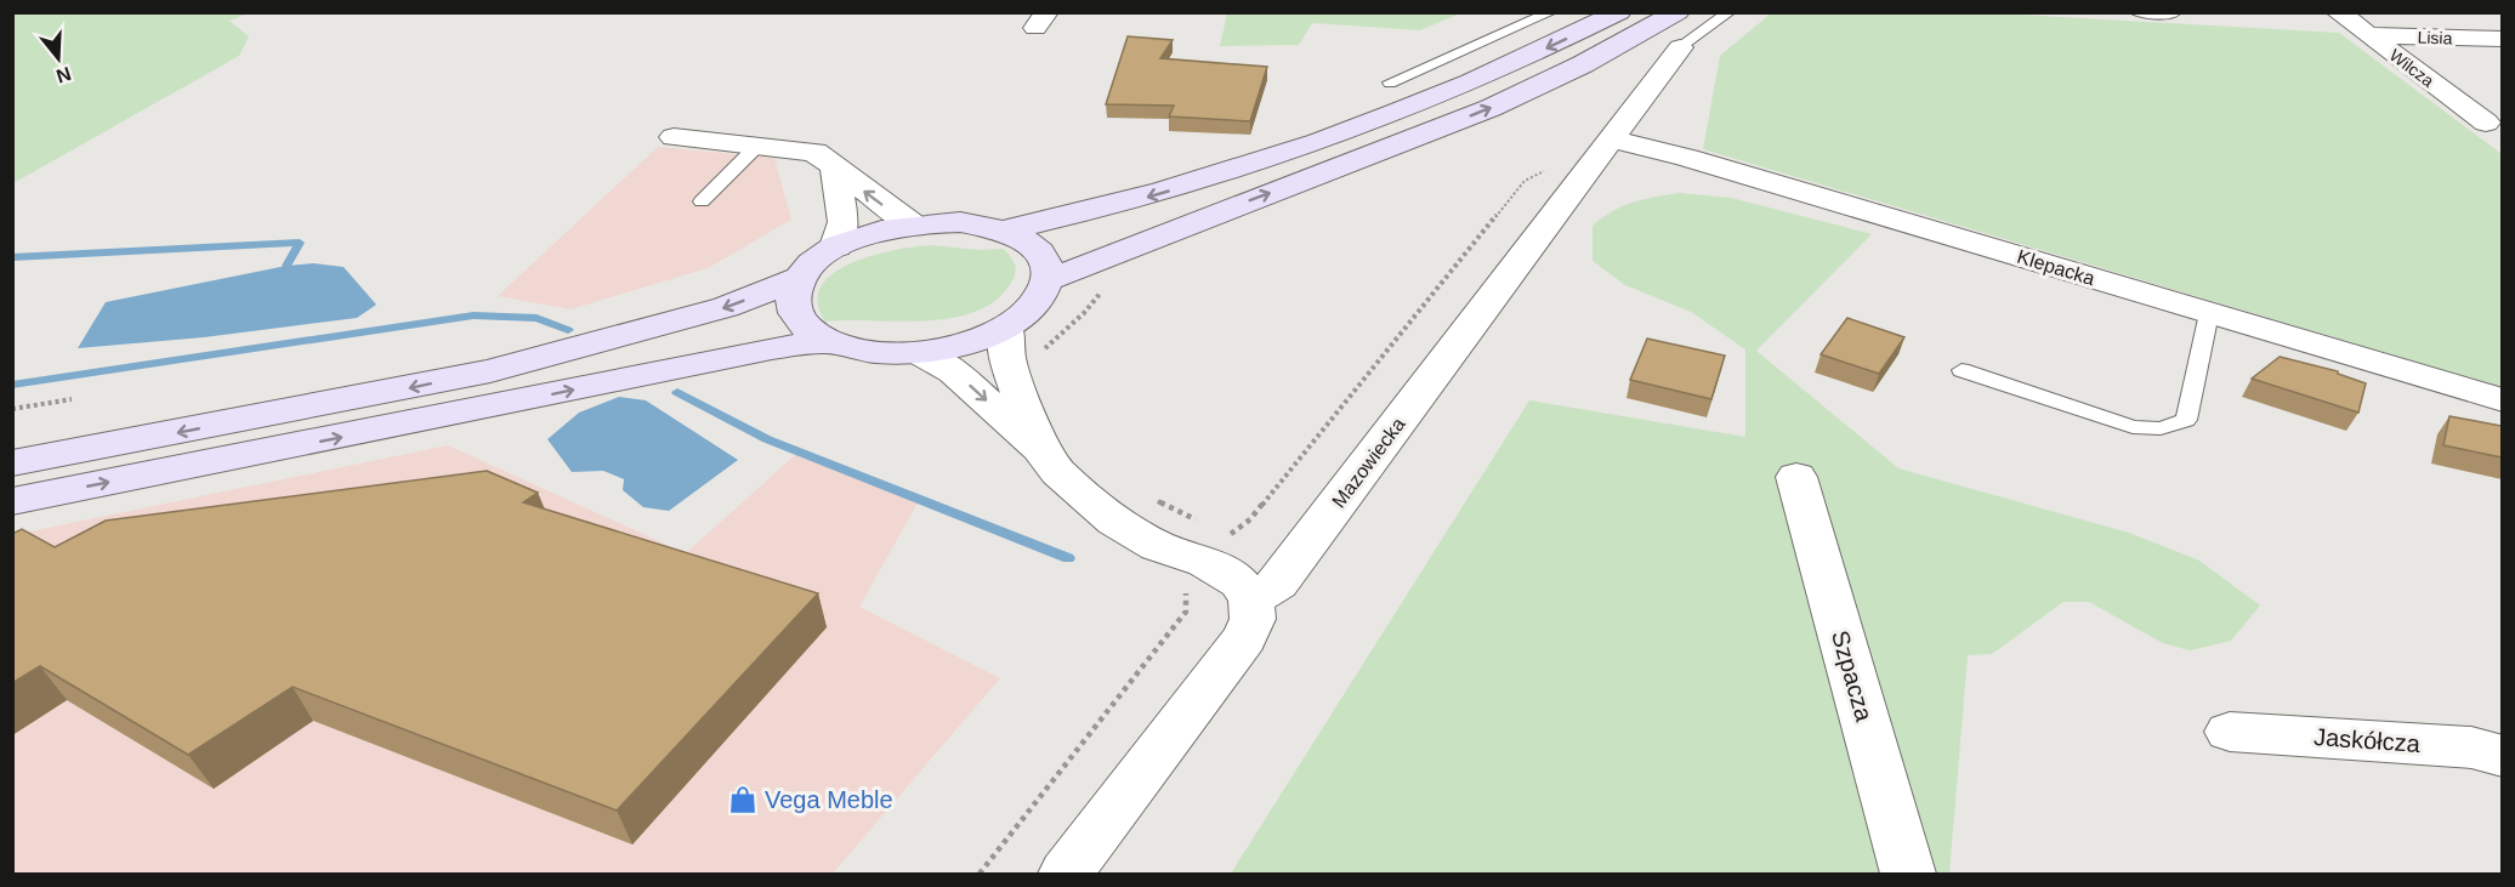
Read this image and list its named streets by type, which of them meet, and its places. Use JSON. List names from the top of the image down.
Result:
{
  "streets": {
    "street": [
      "Lisia",
      "Wilcza",
      "Klepacka",
      "Mazowiecka",
      "Szpacza",
      "Jaskółcza"
    ]
  },
  "crossings": [
    ["Lisia", "Wilcza"],
    ["Klepacka", "Mazowiecka"]
  ],
  "places": {
    "shop": ["Vega Meble"]
  },
  "north": "bottom"
}
